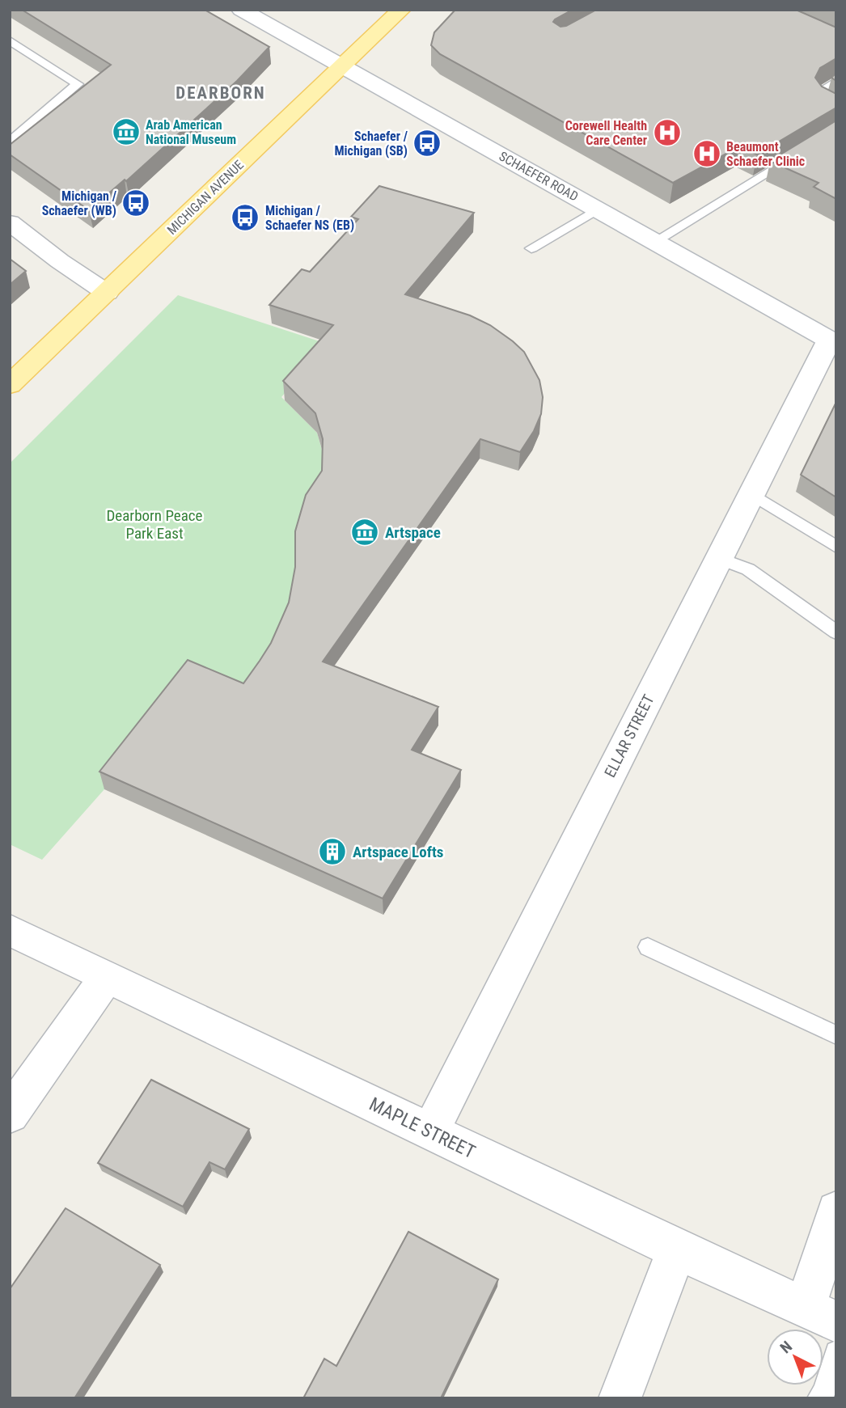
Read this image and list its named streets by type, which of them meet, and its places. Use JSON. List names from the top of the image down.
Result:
{
  "streets": {
    "main road": ["MICHIGAN AVENUE"],
    "street": ["SCHAEFER ROAD", "ELLAR STREET", "MAPLE STREET"]
  },
  "crossings": [
    ["SCHAEFER ROAD", "MICHIGAN AVENUE"],
    ["SCHAEFER ROAD", "ELLAR STREET"],
    ["ELLAR STREET", "MAPLE STREET"]
  ],
  "districts": ["DEARBORN"],
  "parks": ["Dearborn Peace Park East"],
  "places": {
    "museum": ["Arab American National Museum", "Artspace"],
    "hospital": ["Corewell Health Care Center", "Beaumont Schaefer Clinic"],
    "bus stop": ["Schaefer / Michigan (SB)", "Michigan / Schaefer (WB)", "Michigan / Schaefer NS (EB)"],
    "building": ["Artspace Lofts"]
  },
  "north": "top left"
}
